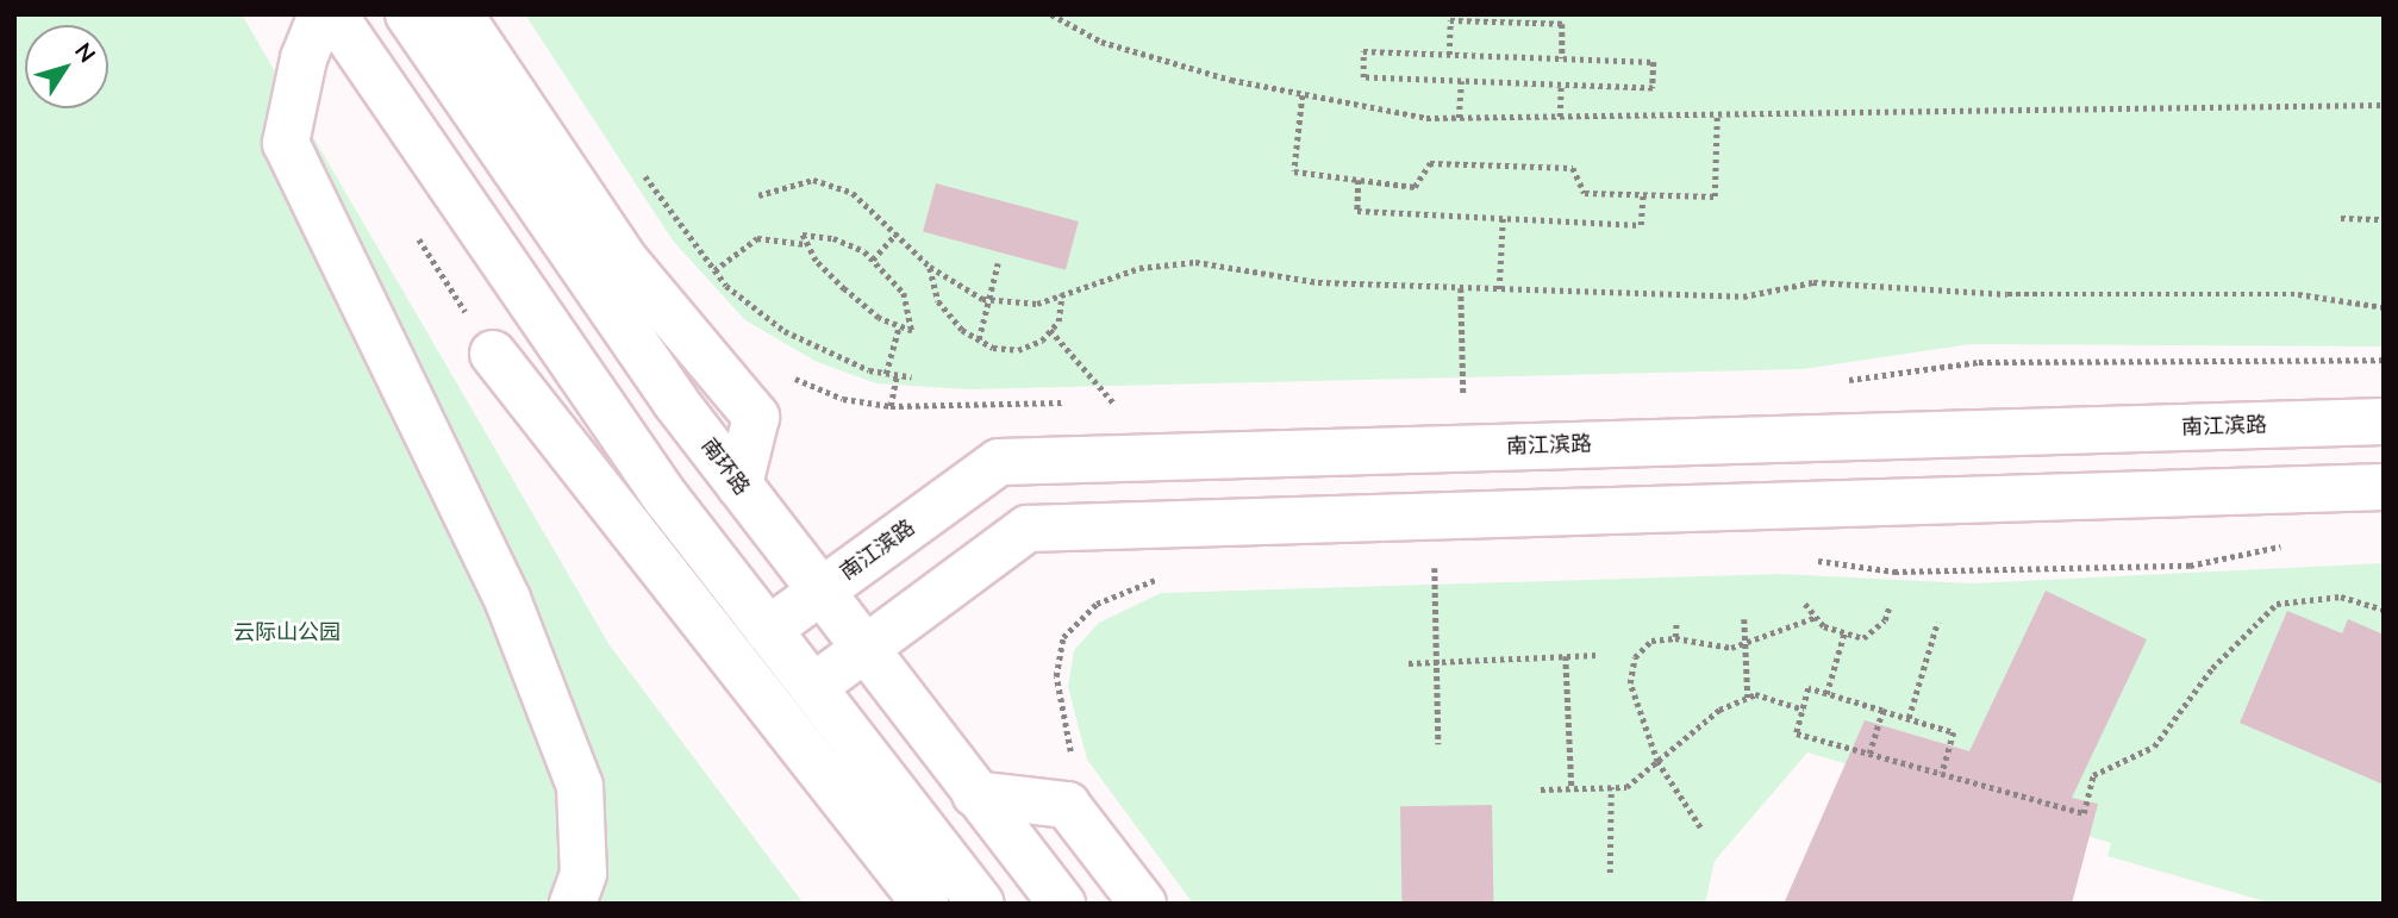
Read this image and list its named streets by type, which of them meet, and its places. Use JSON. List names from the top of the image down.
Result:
{
  "streets": {
    "main road": ["南江滨路", "南环路"]
  },
  "crossings": [
    ["南江滨路", "南环路"]
  ],
  "parks": ["云际山公园"],
  "north": "top right"
}
